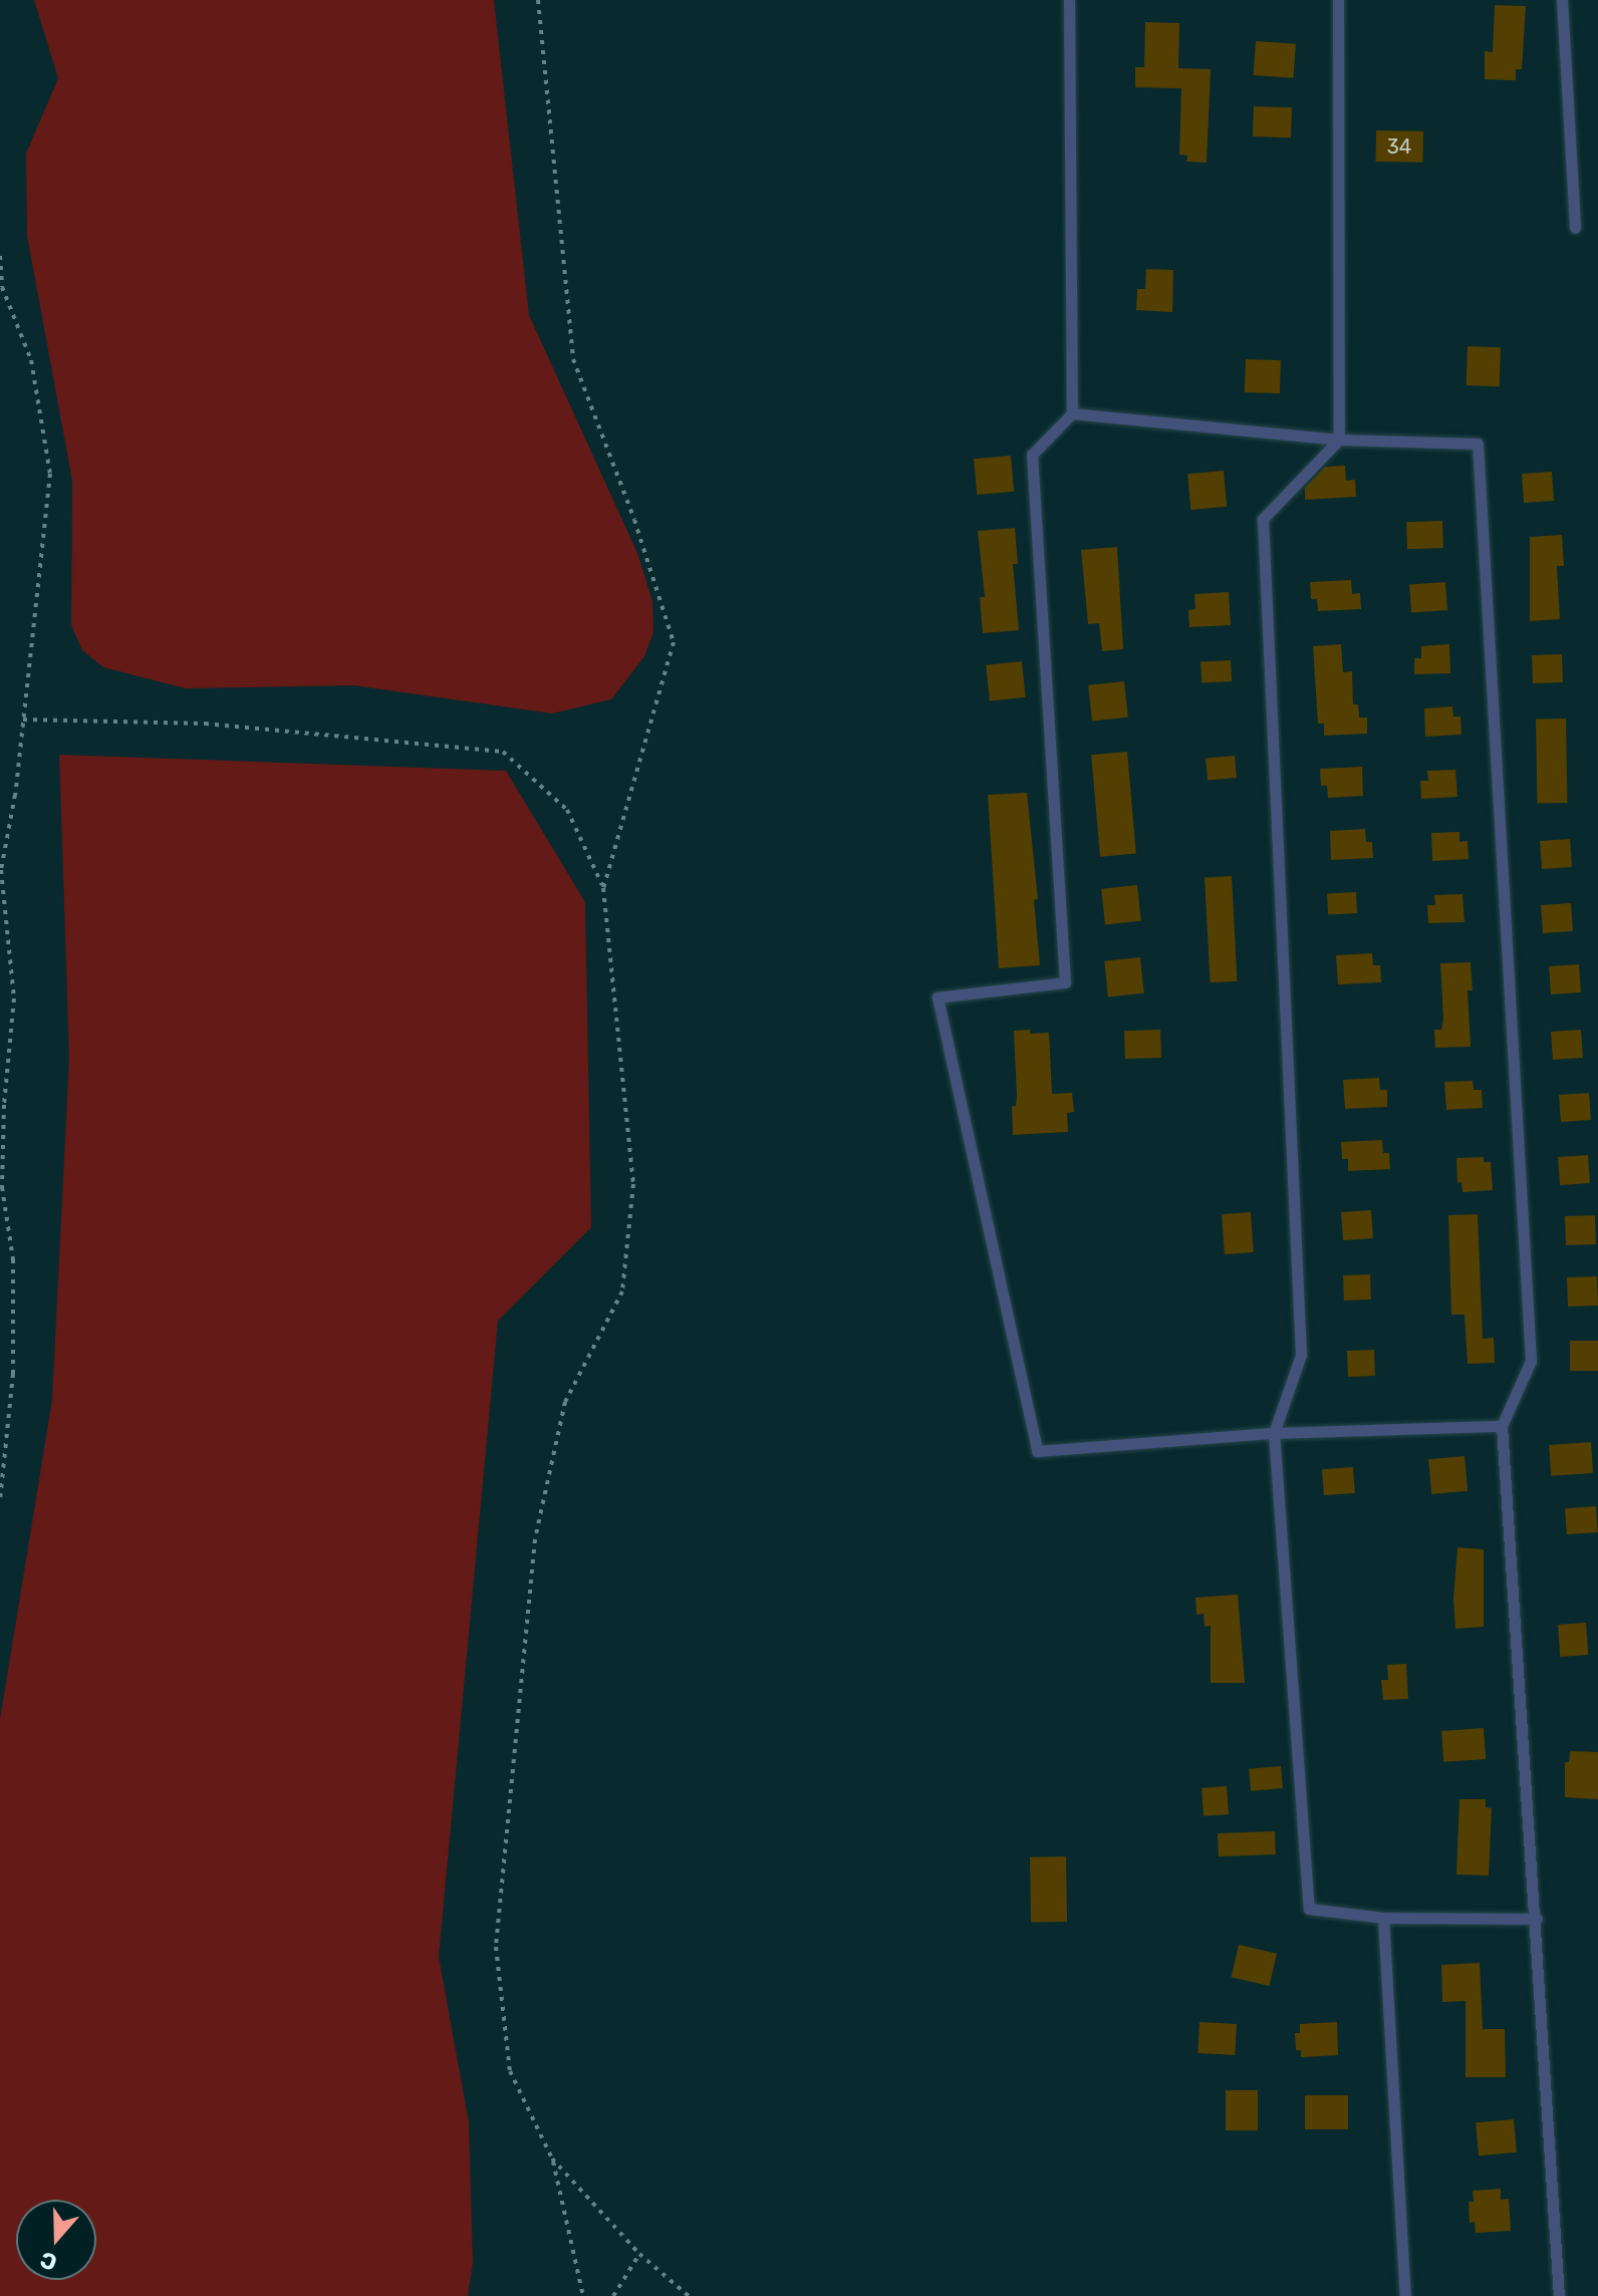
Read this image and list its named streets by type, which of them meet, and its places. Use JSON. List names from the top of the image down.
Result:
{
  "house_numbers": ["34"],
  "north": "bottom"
}
